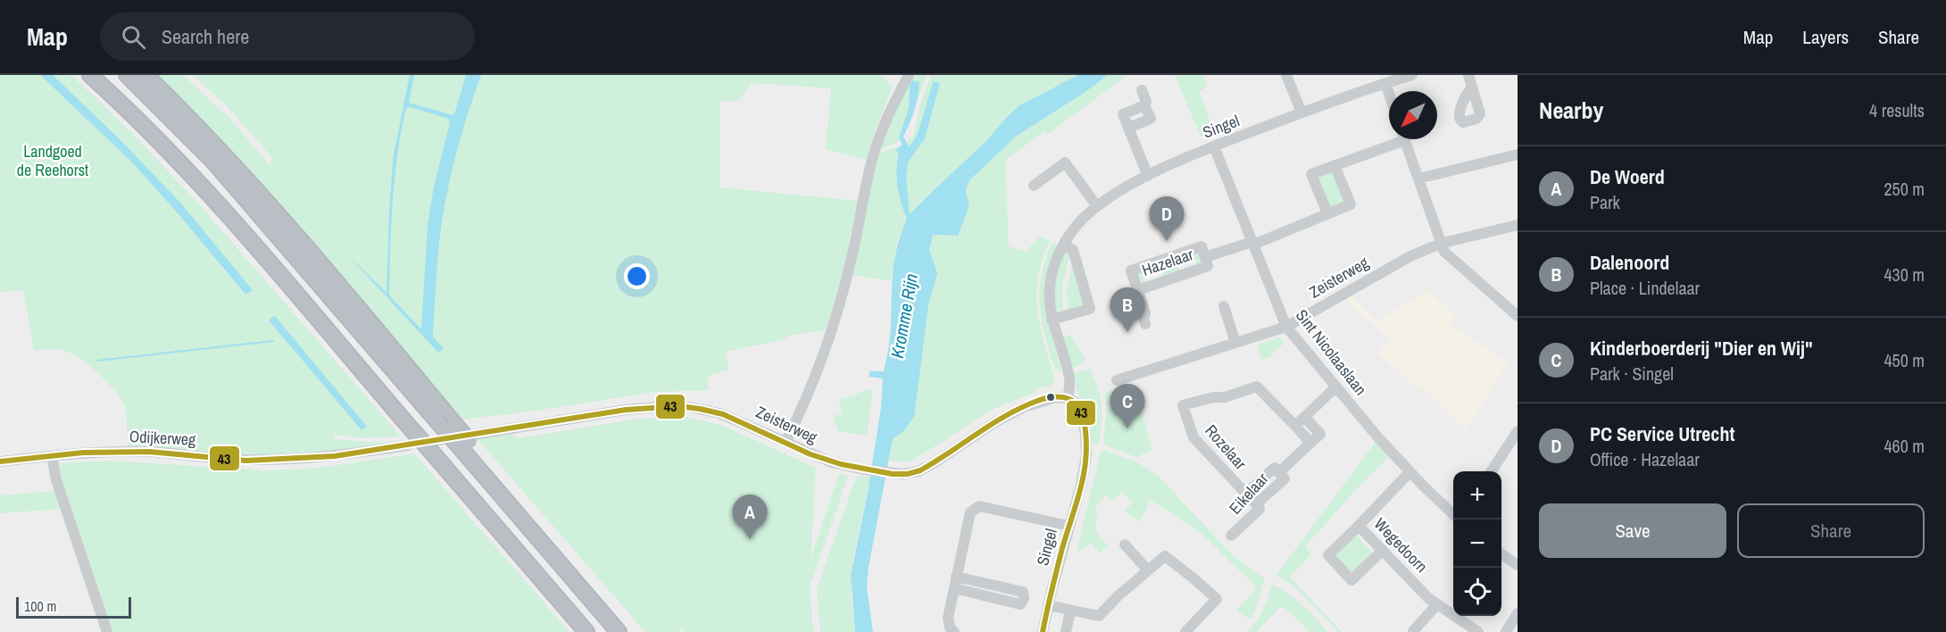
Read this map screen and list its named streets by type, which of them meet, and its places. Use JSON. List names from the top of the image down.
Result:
{
  "streets": {
    "street": [
      "Singel",
      "Hazelaar",
      "Zeisterweg",
      "Sint Nicolaaslaan",
      "Odijkerweg",
      "Rozelaar",
      "Eikelaar",
      "Wegedoorn"
    ]
  },
  "crossings": [
    ["Singel", "Zeisterweg"],
    ["Singel", "Sint Nicolaaslaan"],
    ["Hazelaar", "Sint Nicolaaslaan"],
    ["Zeisterweg", "Sint Nicolaaslaan"],
    ["Sint Nicolaaslaan", "Wegedoorn"],
    ["Rozelaar", "Eikelaar"]
  ],
  "water": ["Kromme Rijn"],
  "parks": ["Landgoed de Reehorst"],
  "lines": ["transit line 43"],
  "scale_bar": "100 m",
  "north": "bottom left",
  "page": {
    "header": "Map",
    "search": "Search here",
    "nav": ["Map", "Layers", "Share"],
    "heading": ["Nearby", "4 results"],
    "list": [
      {
        "mark": "A",
        "name": "De Woerd",
        "note": "Park",
        "value": "250 m"
      },
      {
        "mark": "B",
        "name": "Dalenoord",
        "note": "Place · Lindelaar",
        "value": "430 m"
      },
      {
        "mark": "C",
        "name": "Kinderboerderij \"Dier en Wij\"",
        "note": "Park · Singel",
        "value": "450 m"
      },
      {
        "mark": "D",
        "name": "PC Service Utrecht",
        "note": "Office · Hazelaar",
        "value": "460 m"
      }
    ],
    "pins": [
      "D",
      "B",
      "C",
      "A"
    ],
    "map_buttons": ["+", "−"],
    "buttons": ["Save", "Share"],
    "scale": "100 m"
  }
}
